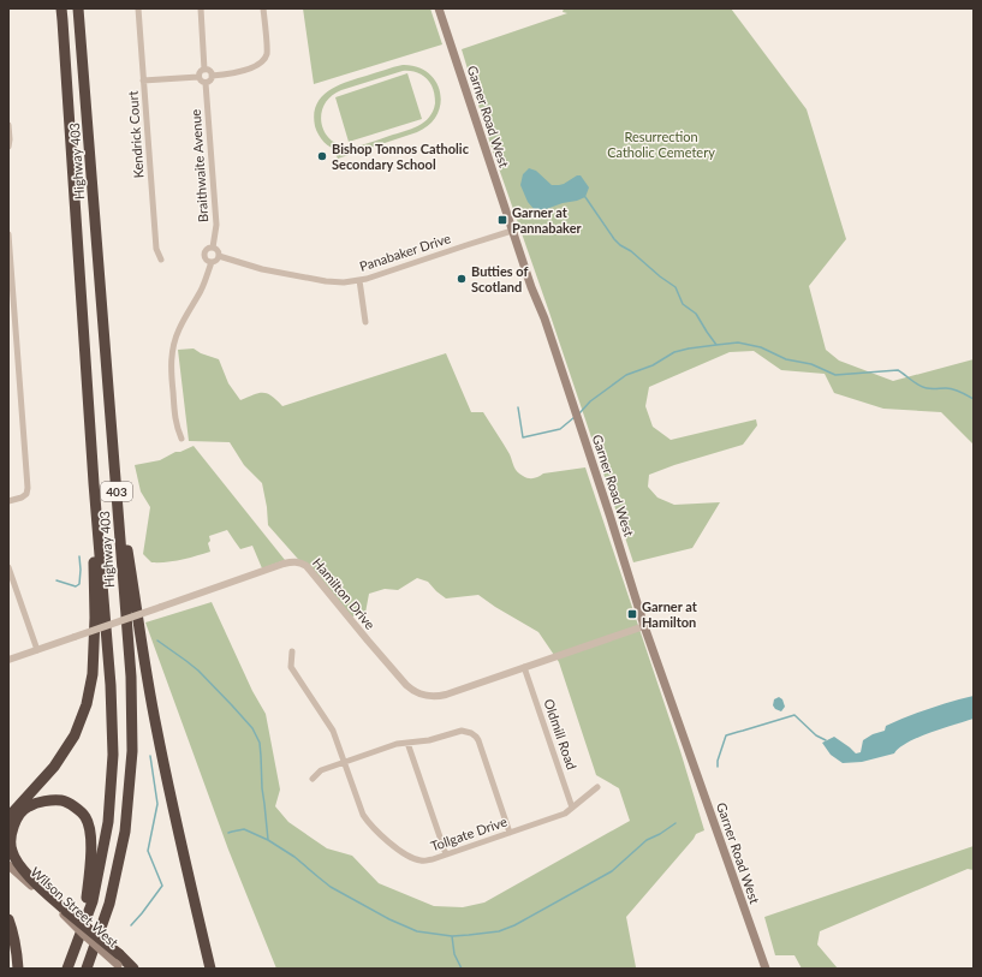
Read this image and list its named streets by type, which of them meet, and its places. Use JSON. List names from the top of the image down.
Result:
{
  "streets": {
    "highway": ["Highway 403", "403"],
    "main road": ["Garner Road West", "Wilson Street West"],
    "street": [
      "Kendrick Court",
      "Braithwaite Avenue",
      "Panabaker Drive",
      "Hamilton Drive",
      "Oldmill Road",
      "Tollgate Drive"
    ]
  },
  "crossings": [
    ["Garner Road West", "Panabaker Drive"],
    ["Garner Road West", "Hamilton Drive"],
    ["Braithwaite Avenue", "Panabaker Drive"],
    ["Hamilton Drive", "Oldmill Road"],
    ["Oldmill Road", "Tollgate Drive"]
  ],
  "parks": ["Resurrection Catholic Cemetery"],
  "places": {
    "other": ["Bishop Tonnos Catholic Secondary School", "Butties of Scotland"],
    "transit": ["Garner at Pannabaker", "Garner at Hamilton"]
  }
}
